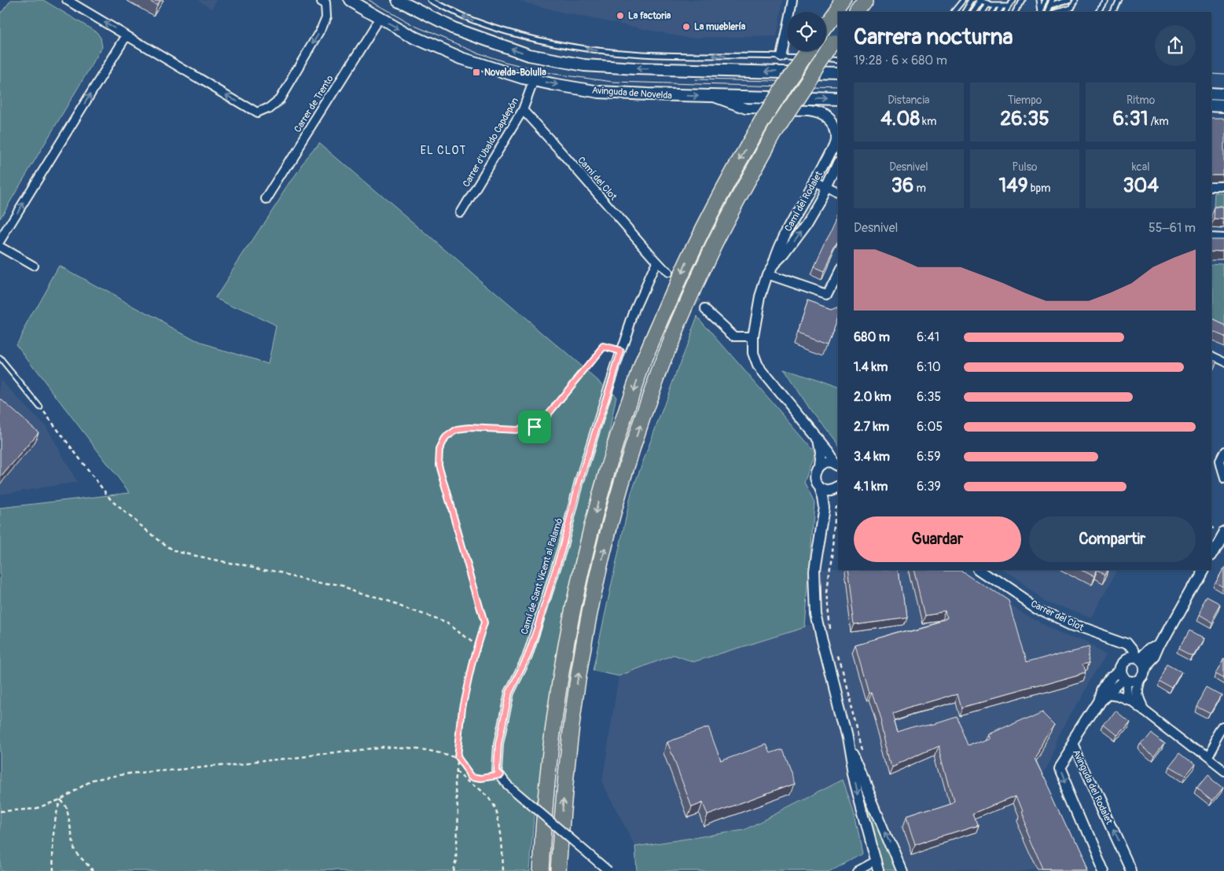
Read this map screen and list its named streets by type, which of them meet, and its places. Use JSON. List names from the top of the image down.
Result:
{
  "streets": {
    "main road": ["Avinguda de Novelda"],
    "street": [
      "Carrer de Trento",
      "Carrer d'Ubaldo Capdepón",
      "Camí del Clot",
      "Camí del Rodalet",
      "Camí de Sant Vicent al Palamó",
      "Carrer del Clot",
      "Avinguda del Rodalet"
    ]
  },
  "crossings": [
    ["Avinguda de Novelda", "Carrer de Trento"],
    ["Avinguda de Novelda", "Carrer d'Ubaldo Capdepón"],
    ["Avinguda de Novelda", "Camí del Rodalet"],
    ["Carrer d'Ubaldo Capdepón", "Camí del Clot"],
    ["Camí del Clot", "Camí de Sant Vicent al Palamó"]
  ],
  "districts": ["EL CLOT"],
  "places": {
    "other": ["La factoria", "La mueblería"],
    "transit": ["Novelda-Bolulla"]
  },
  "page": {
    "heading": ["Carrera nocturna", "19:28 · 6 × 680 m"],
    "stats": [
      ["Distancia", "4.08 km"],
      ["Tiempo", "26:35"],
      ["Ritmo", "6:31 /km"],
      ["Desnivel", "36 m"],
      ["Pulso", "149 bpm"],
      ["kcal", "304"]
    ],
    "chart": ["Desnivel", "55–61 m"],
    "list": [
      {
        "name": "680 m",
        "note": "6:41"
      },
      {
        "name": "1.4 km",
        "note": "6:10"
      },
      {
        "name": "2.0 km",
        "note": "6:35"
      },
      {
        "name": "2.7 km",
        "note": "6:05"
      },
      {
        "name": "3.4 km",
        "note": "6:59"
      },
      {
        "name": "4.1 km",
        "note": "6:39"
      }
    ],
    "buttons": ["Guardar", "Compartir"]
  }
}
